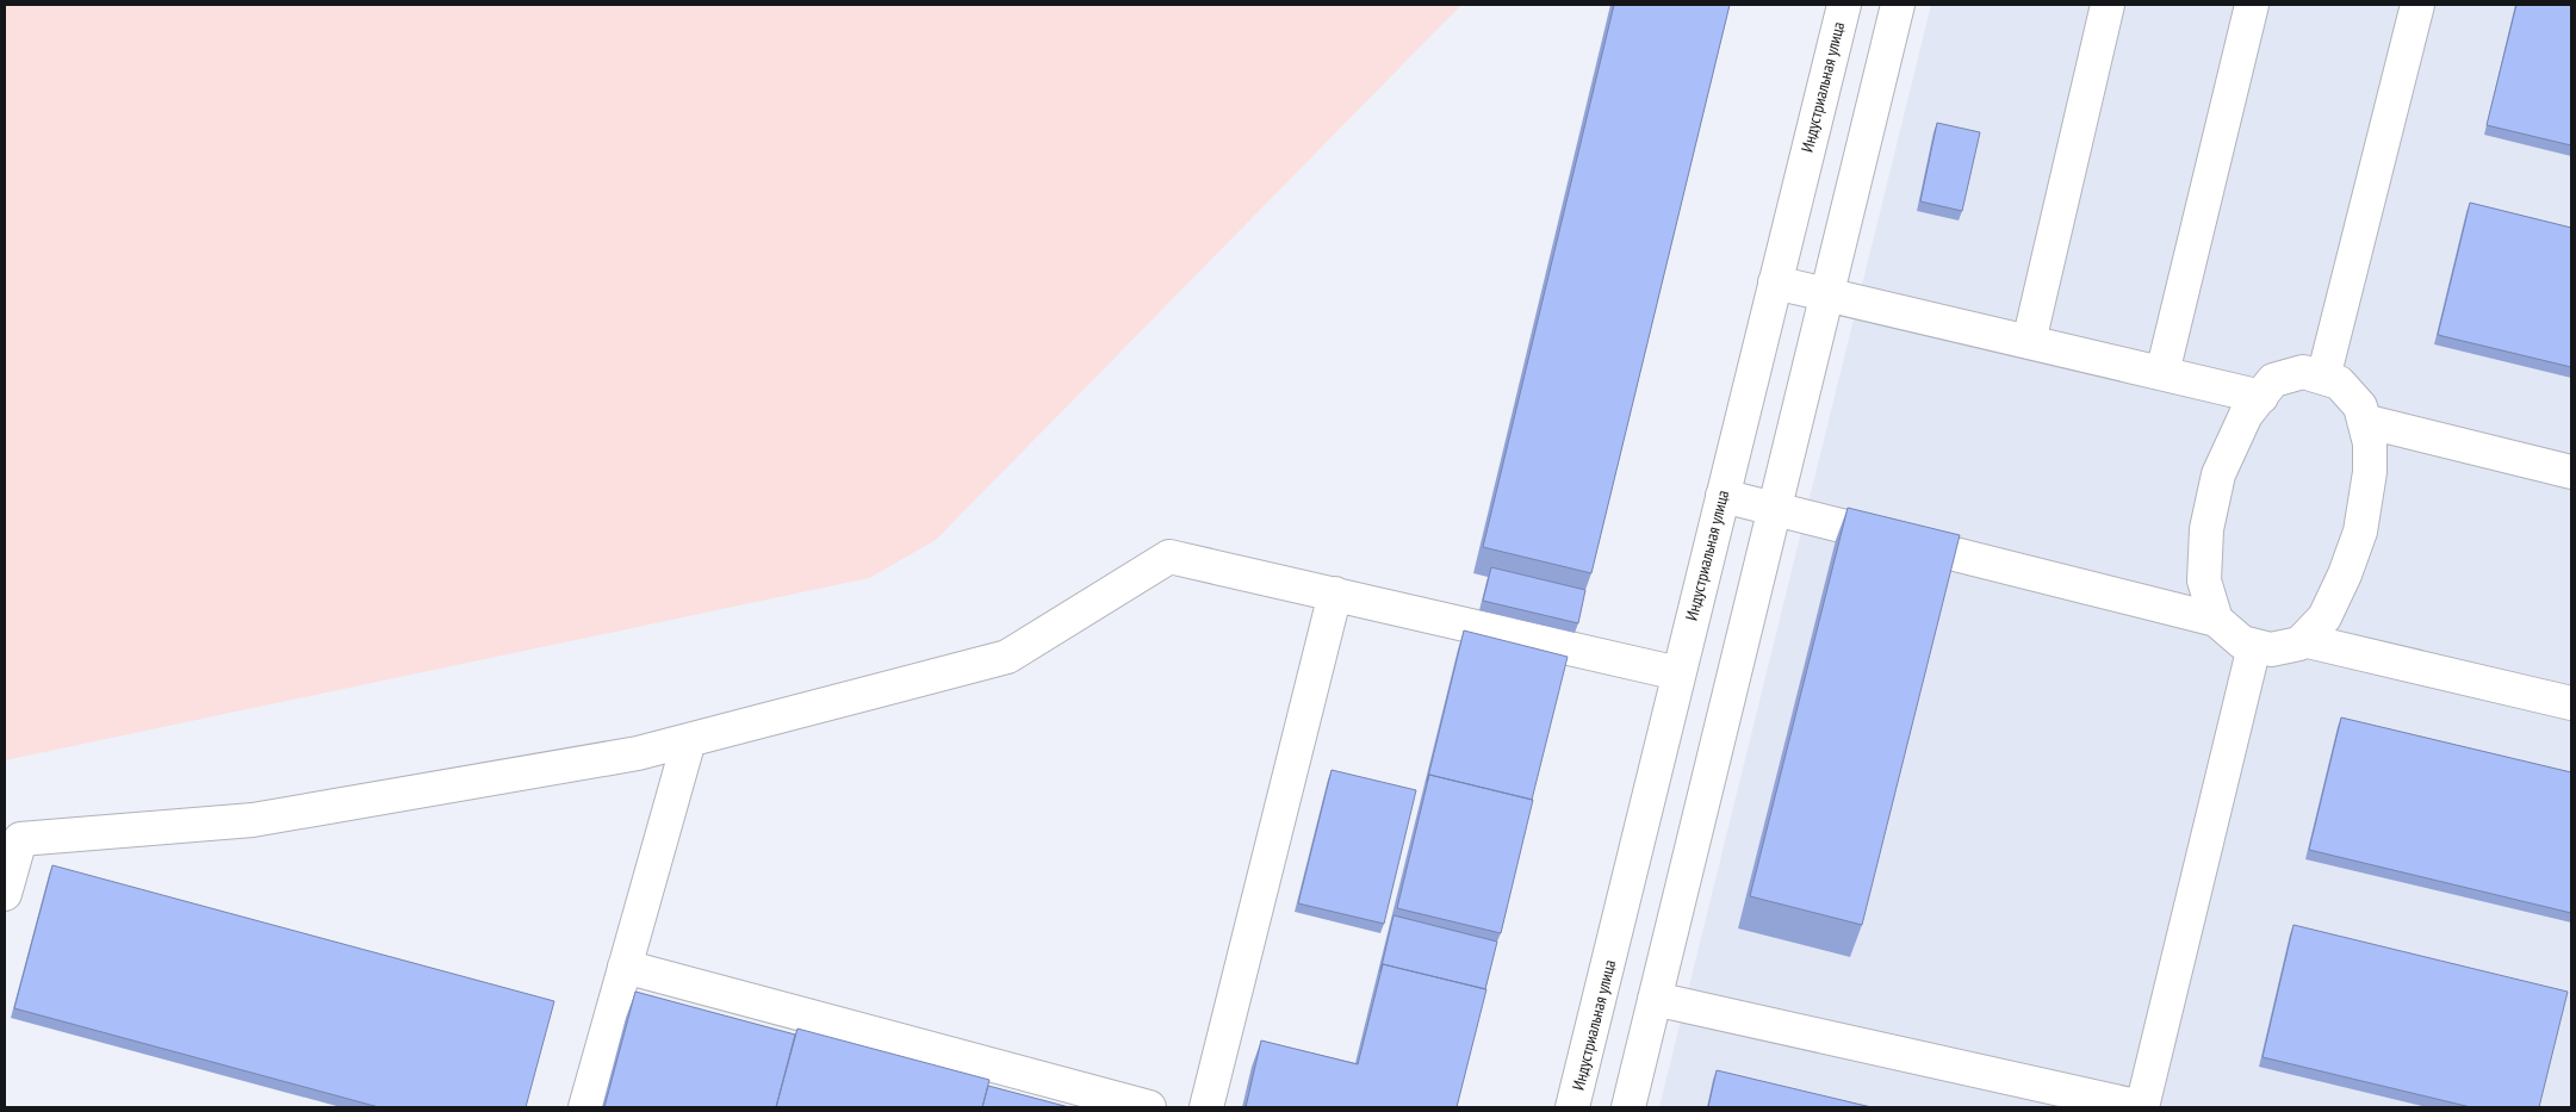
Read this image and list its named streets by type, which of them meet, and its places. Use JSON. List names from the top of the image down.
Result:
{
  "streets": {
    "street": ["Индустриальная улица"]
  }
}
